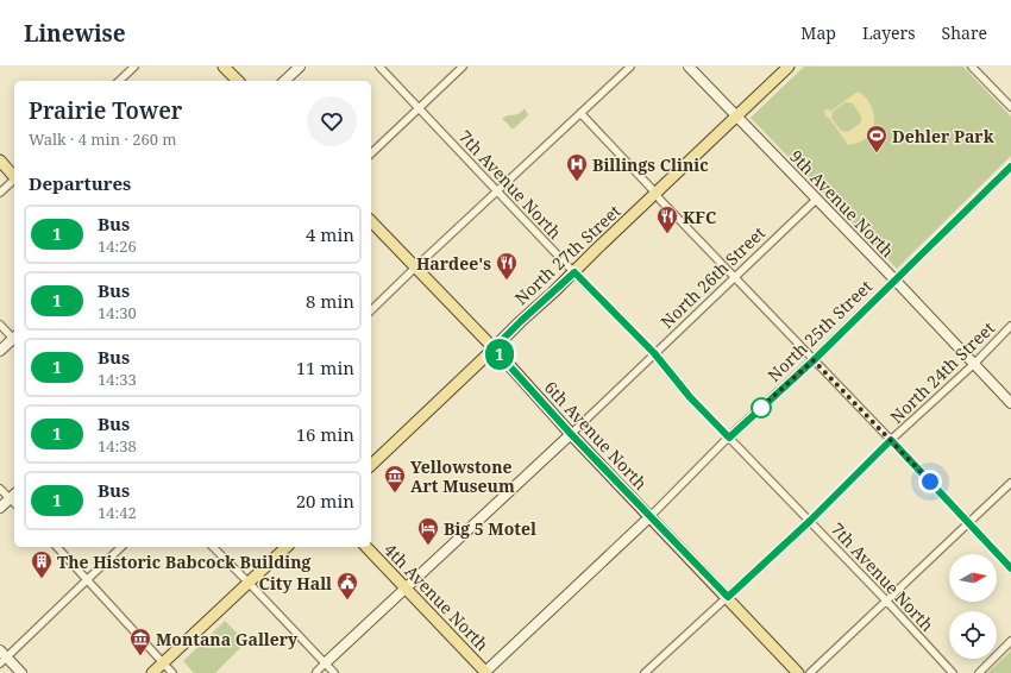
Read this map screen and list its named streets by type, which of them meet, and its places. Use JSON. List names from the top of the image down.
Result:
{
  "streets": {
    "main road": ["North 27th Street", "6th Avenue North", "4th Avenue North"],
    "street": [
      "7th Avenue North",
      "9th Avenue North",
      "North 26th Street",
      "North 25th Street",
      "North 24th Street"
    ]
  },
  "crossings": [
    ["7th Avenue North", "North 27th Street"],
    ["7th Avenue North", "North 26th Street"],
    ["7th Avenue North", "North 25th Street"],
    ["7th Avenue North", "North 24th Street"],
    ["9th Avenue North", "North 27th Street"],
    ["9th Avenue North", "North 26th Street"],
    ["9th Avenue North", "North 25th Street"],
    ["9th Avenue North", "North 24th Street"],
    ["North 27th Street", "6th Avenue North"],
    ["North 26th Street", "6th Avenue North"],
    ["North 26th Street", "4th Avenue North"],
    ["North 25th Street", "6th Avenue North"],
    ["North 25th Street", "4th Avenue North"],
    ["North 24th Street", "6th Avenue North"]
  ],
  "places": {
    "sports": ["Dehler Park"],
    "hospital": ["Billings Clinic"],
    "restaurant": ["KFC", "Hardee's"],
    "museum": ["Yellowstone Art Museum", "Montana Gallery"],
    "hotel": ["Big 5 Motel"],
    "building": ["The Historic Babcock Building"],
    "public building": ["City Hall"]
  },
  "lines": ["bus line 1"],
  "north": "right",
  "page": {
    "header": "Linewise",
    "nav": ["Map", "Layers", "Share"],
    "on_map": "1",
    "heading": [
      ["Prairie Tower", "Walk · 4 min · 260 m"],
      "Departures"
    ],
    "list": [
      {
        "mark": "1",
        "name": "Bus",
        "note": "14:26",
        "value": "4 min"
      },
      {
        "mark": "1",
        "name": "Bus",
        "note": "14:30",
        "value": "8 min"
      },
      {
        "mark": "1",
        "name": "Bus",
        "note": "14:33",
        "value": "11 min"
      },
      {
        "mark": "1",
        "name": "Bus",
        "note": "14:38",
        "value": "16 min"
      },
      {
        "mark": "1",
        "name": "Bus",
        "note": "14:42",
        "value": "20 min"
      }
    ]
  }
}
